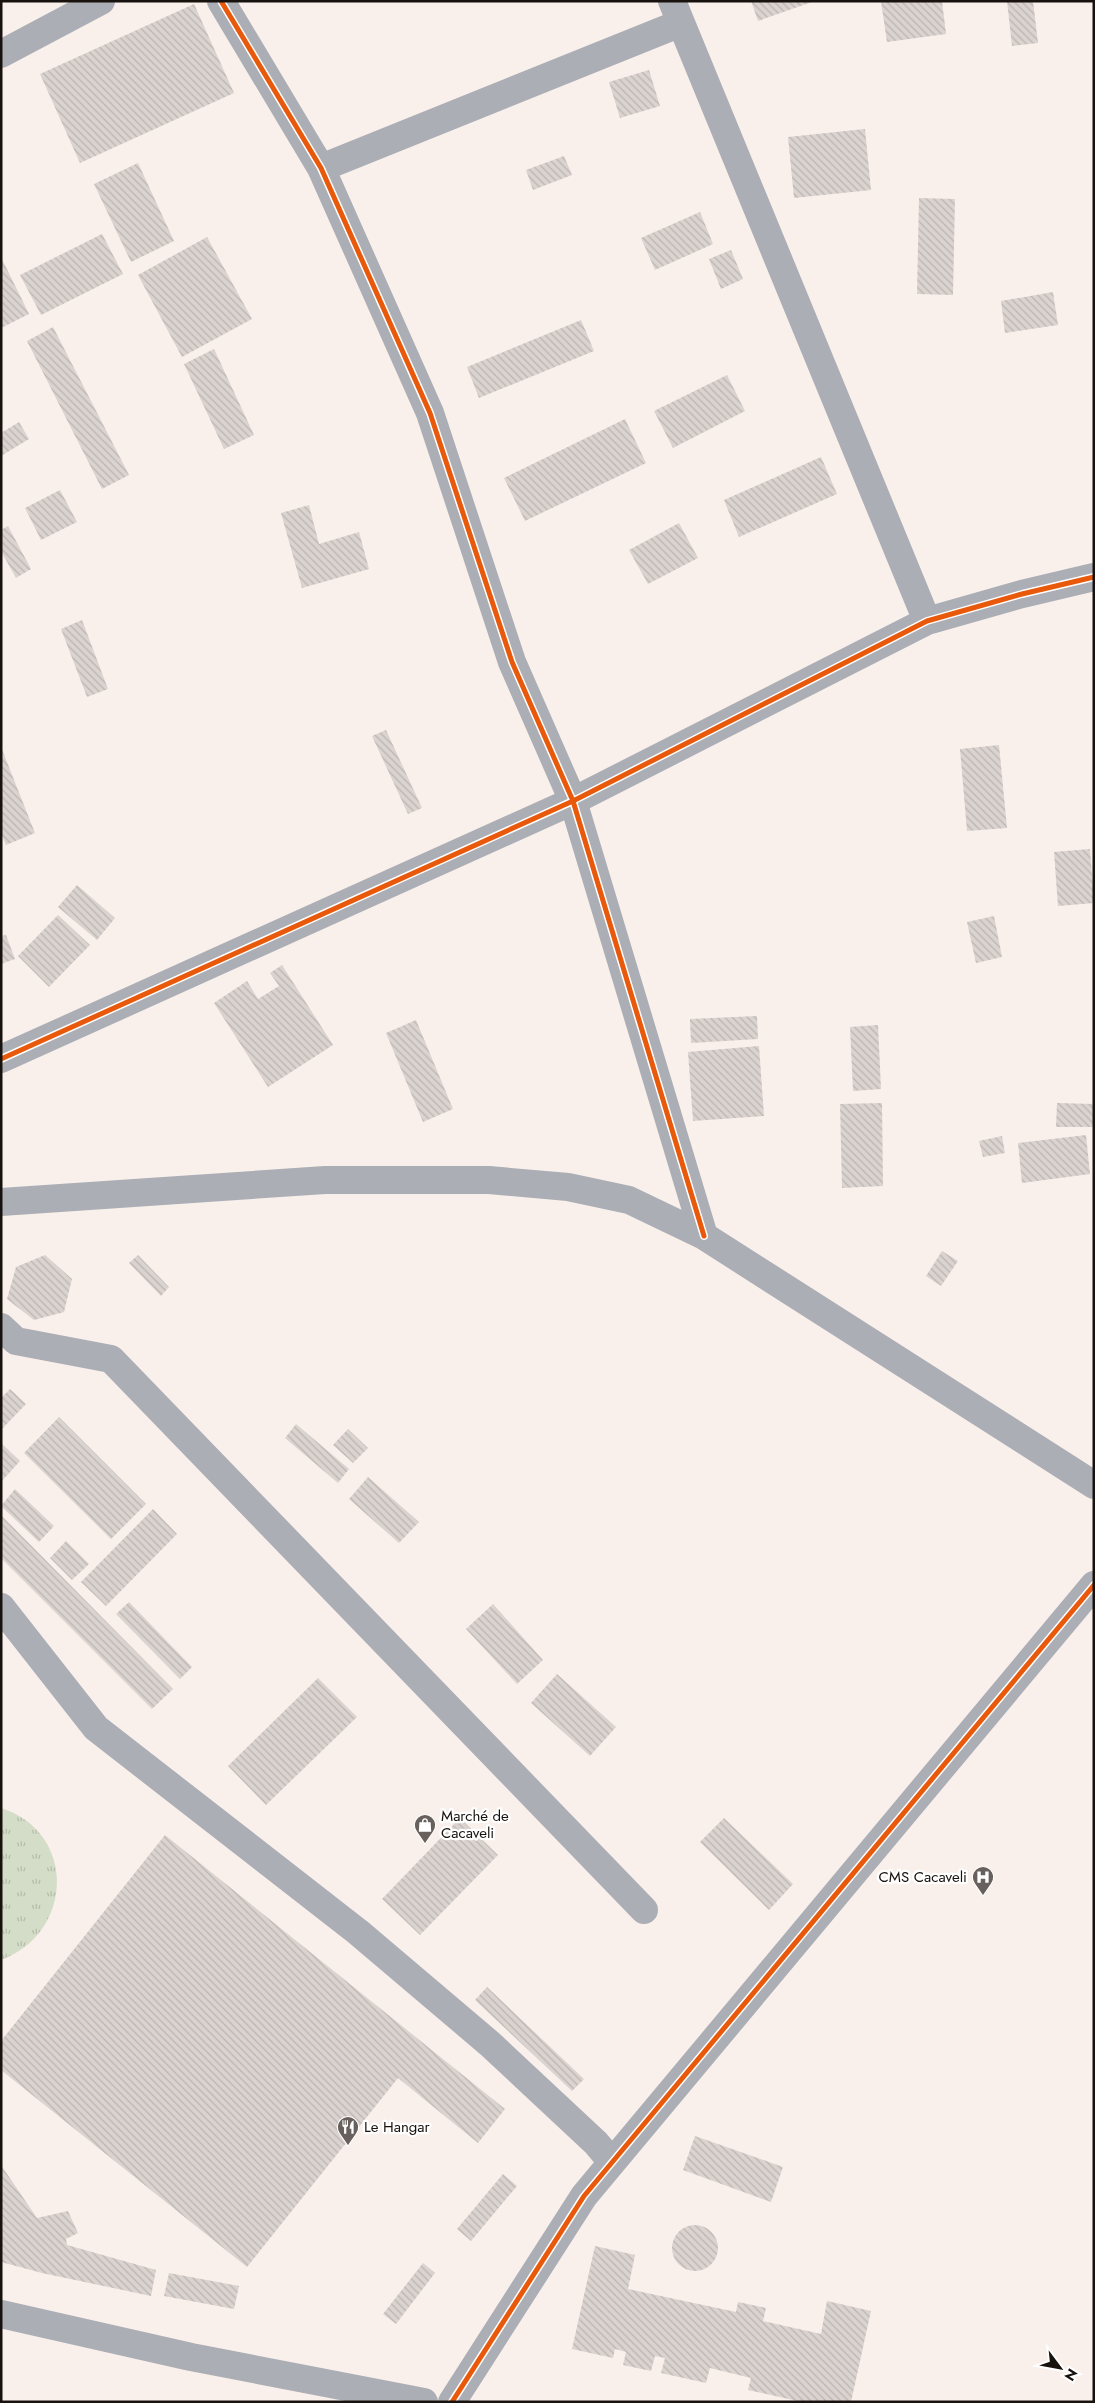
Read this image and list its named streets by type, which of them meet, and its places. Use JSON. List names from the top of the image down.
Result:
{
  "places": {
    "shop": ["Marché de Cacaveli"],
    "hospital": ["CMS Cacaveli"],
    "restaurant": ["Le Hangar"]
  },
  "north": "bottom right"
}
